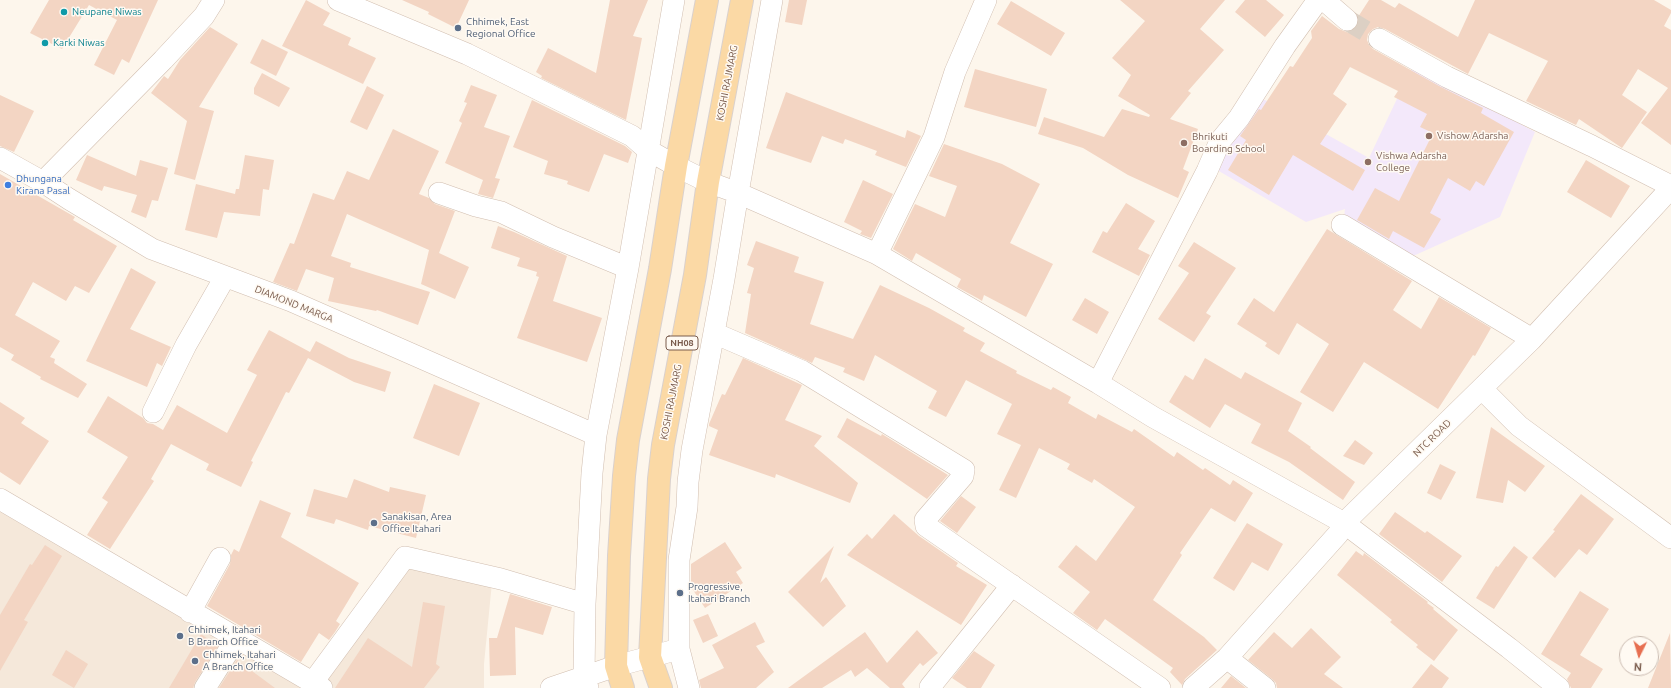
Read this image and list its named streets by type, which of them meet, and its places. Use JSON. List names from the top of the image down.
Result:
{
  "streets": {
    "main road": ["KOSHI RAJMARG", "NH08"],
    "street": ["DIAMOND MARGA", "NTC ROAD"]
  },
  "places": [
    "Neupane Niwas",
    "Chhimek, East Regional Office",
    "Karki Niwas",
    "Vishow Adarsha",
    "Bhrikuti Boarding School",
    "Vishwa Adarsha College",
    "Dhungana Kirana Pasal",
    "Sanakisan, Area Office Itahari",
    "Progressive, Itahari Branch",
    "Chhimek, Itahari B Branch Office",
    "Chhimek, Itahari A Branch Office"
  ],
  "north": "bottom"
}
